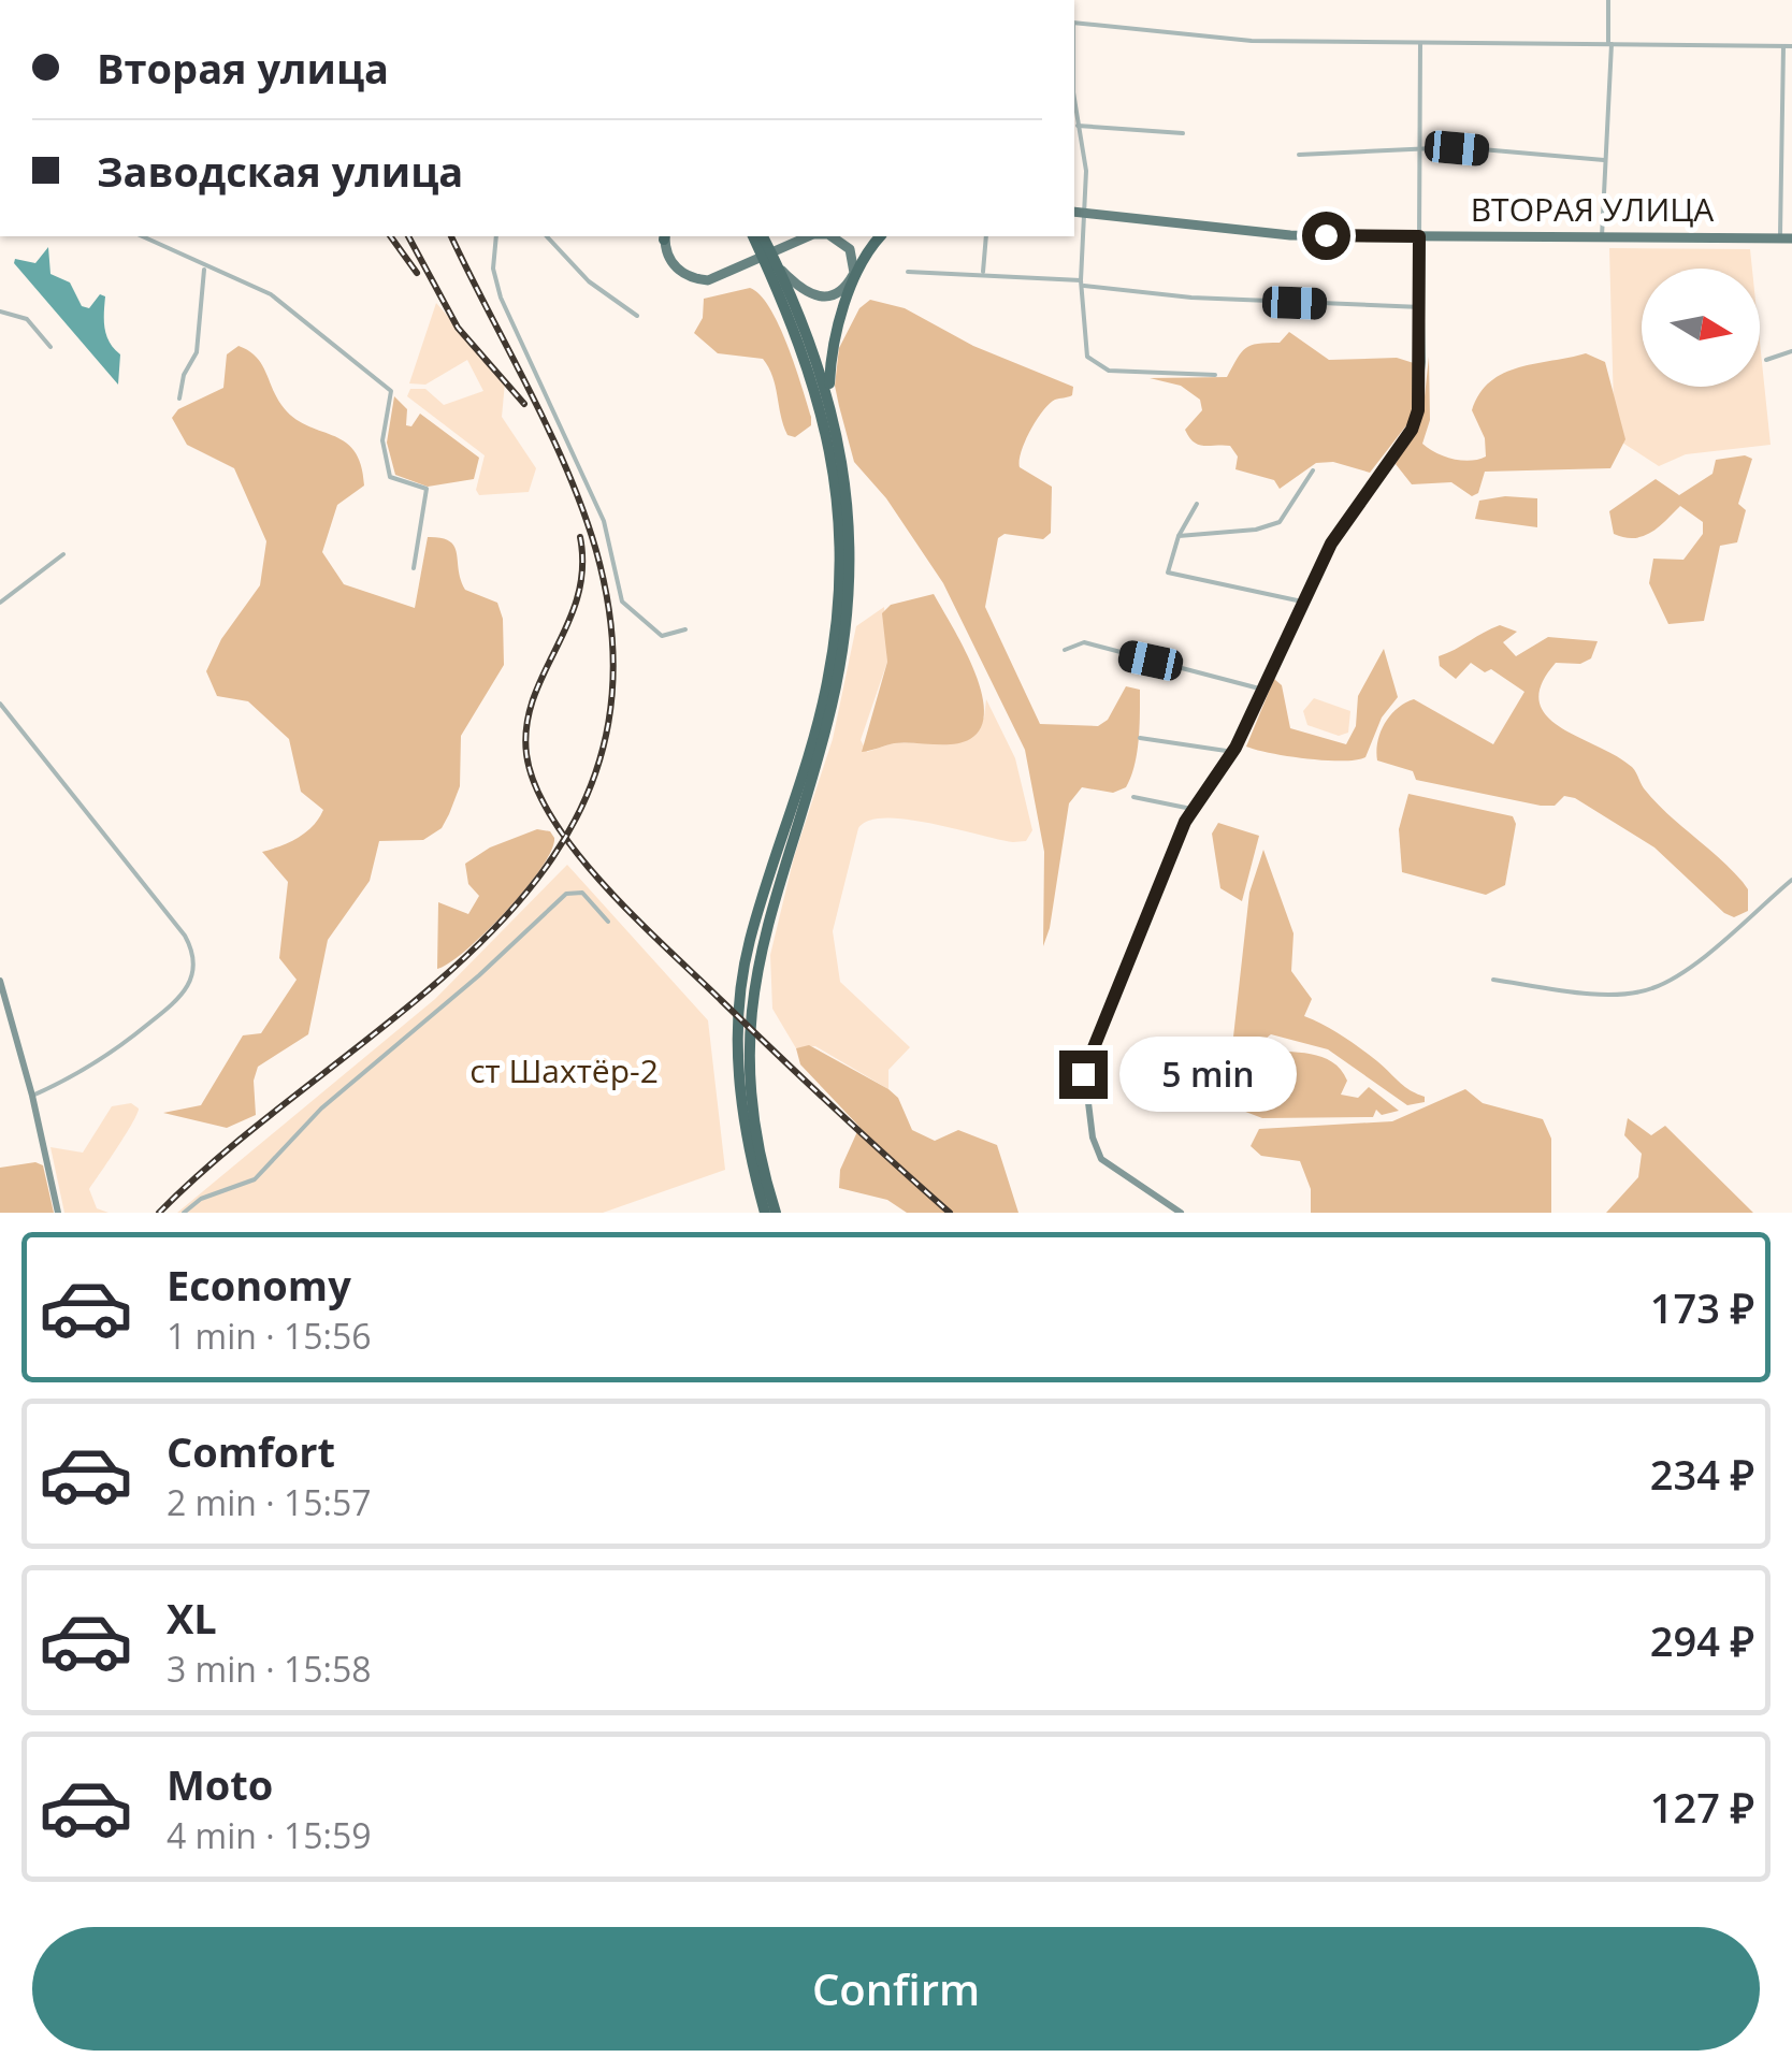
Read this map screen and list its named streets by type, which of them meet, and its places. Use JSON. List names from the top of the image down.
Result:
{
  "streets": {
    "main road": ["ВТОРАЯ УЛИЦА"]
  },
  "parks": ["ст Шахтёр-2"],
  "north": "right",
  "page": {
    "banner": ["Вторая улица", "Заводская улица"],
    "bubble": "5 min",
    "list": [
      {
        "name": "Economy",
        "note": "1 min · 15:56",
        "value": "173 ₽"
      },
      {
        "name": "Comfort",
        "note": "2 min · 15:57",
        "value": "234 ₽"
      },
      {
        "name": "XL",
        "note": "3 min · 15:58",
        "value": "294 ₽"
      },
      {
        "name": "Moto",
        "note": "4 min · 15:59",
        "value": "127 ₽"
      }
    ],
    "buttons": "Confirm"
  }
}
